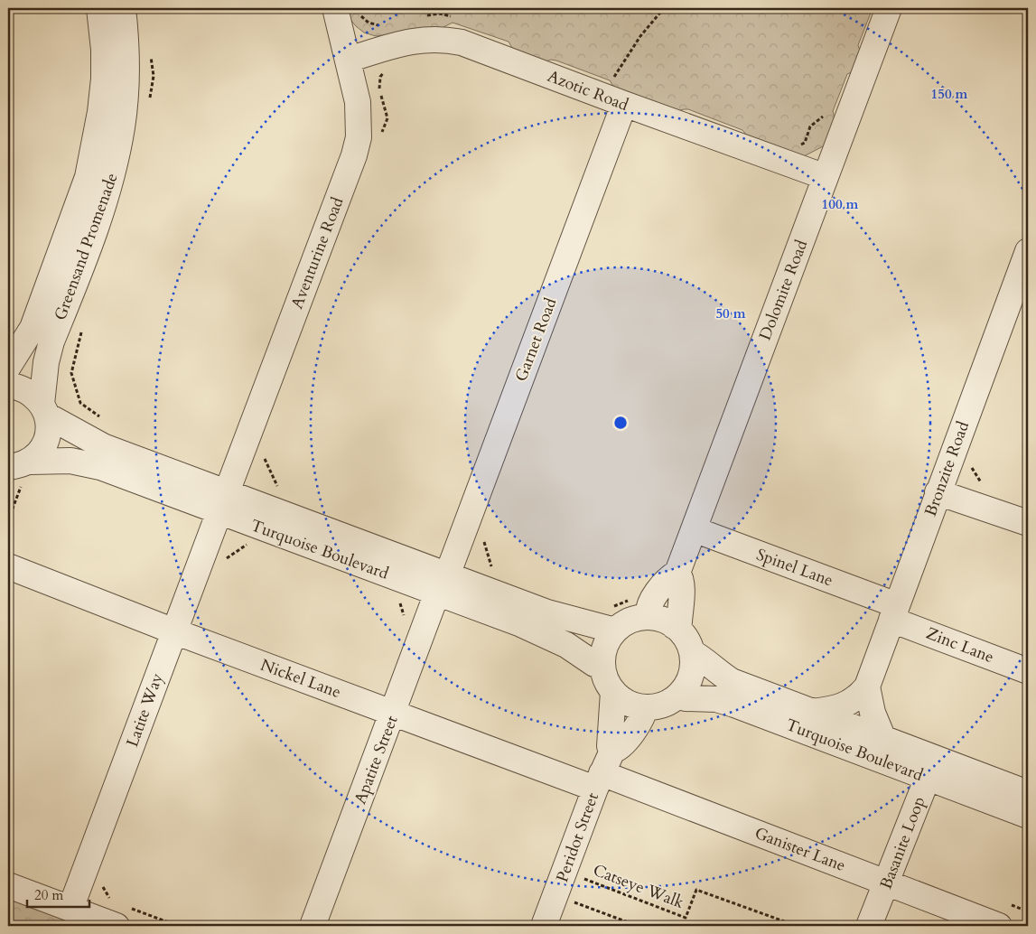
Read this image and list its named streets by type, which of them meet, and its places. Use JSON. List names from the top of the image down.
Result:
{
  "streets": {
    "street": [
      "Azotic Road",
      "Greensand Promenade",
      "Aventurine Road",
      "Dolomite Road",
      "Garnet Road",
      "Bronzite Road",
      "Turquoise Boulevard",
      "Spinel Lane",
      "Zinc Lane",
      "Nickel Lane",
      "Latite Way",
      "Apatite Street",
      "Peridot Street",
      "Basanite Loop",
      "Ganister Lane"
    ],
    "path": ["Catseye Walk"]
  },
  "crossings": [
    ["Azotic Road", "Aventurine Road"],
    ["Azotic Road", "Dolomite Road"],
    ["Azotic Road", "Garnet Road"],
    ["Greensand Promenade", "Turquoise Boulevard"],
    ["Aventurine Road", "Turquoise Boulevard"],
    ["Aventurine Road", "Latite Way"],
    ["Dolomite Road", "Turquoise Boulevard"],
    ["Dolomite Road", "Spinel Lane"],
    ["Dolomite Road", "Peridot Street"],
    ["Garnet Road", "Turquoise Boulevard"],
    ["Garnet Road", "Apatite Street"],
    ["Bronzite Road", "Turquoise Boulevard"],
    ["Bronzite Road", "Spinel Lane"],
    ["Bronzite Road", "Zinc Lane"],
    ["Turquoise Boulevard", "Latite Way"],
    ["Turquoise Boulevard", "Apatite Street"],
    ["Turquoise Boulevard", "Peridot Street"],
    ["Turquoise Boulevard", "Basanite Loop"],
    ["Spinel Lane", "Zinc Lane"],
    ["Nickel Lane", "Latite Way"],
    ["Nickel Lane", "Apatite Street"],
    ["Nickel Lane", "Peridot Street"],
    ["Nickel Lane", "Ganister Lane"],
    ["Peridot Street", "Ganister Lane"],
    ["Basanite Loop", "Ganister Lane"]
  ],
  "scale_bar": "20 m",
  "rings": ["150 m", "100 m", "50 m"]
}
